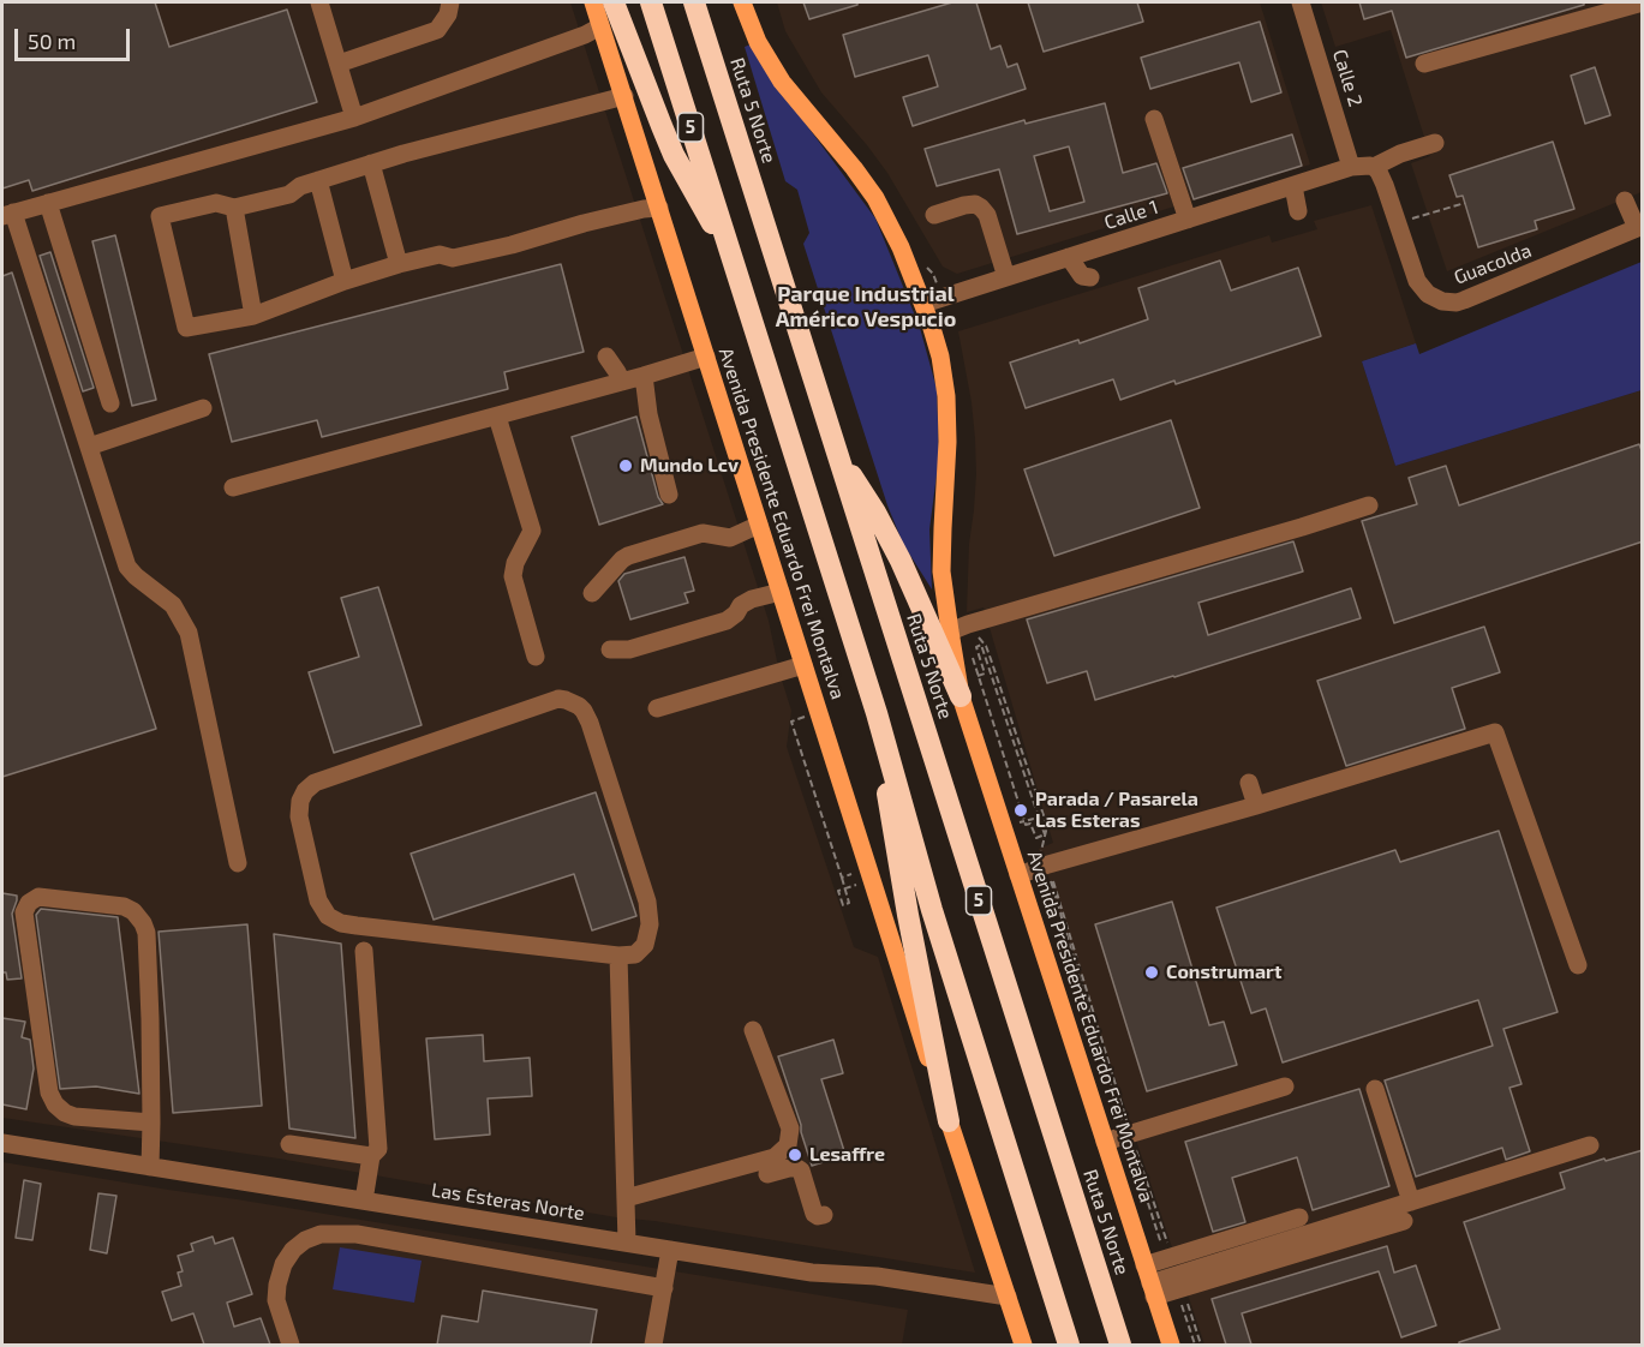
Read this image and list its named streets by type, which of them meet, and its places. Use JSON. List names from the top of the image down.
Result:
{
  "streets": {
    "highway": ["Ruta 5 Norte", "5"],
    "main road": ["Avenida Presidente Eduardo Frei Montalva"],
    "street": [
      "Calle 2",
      "Calle 1",
      "Guacolda",
      "Las Esteras Norte"
    ]
  },
  "crossings": [
    ["Calle 2", "Calle 1"],
    ["Calle 1", "Avenida Presidente Eduardo Frei Montalva"],
    ["Avenida Presidente Eduardo Frei Montalva", "Las Esteras Norte"]
  ],
  "districts": ["Parque Industrial Américo Vespucio"],
  "places": [
    "Mundo Lcv",
    "Parada / Pasarela Las Esteras",
    "Construmart",
    "Lesaffre"
  ],
  "scale_bar": "50 m"
}
